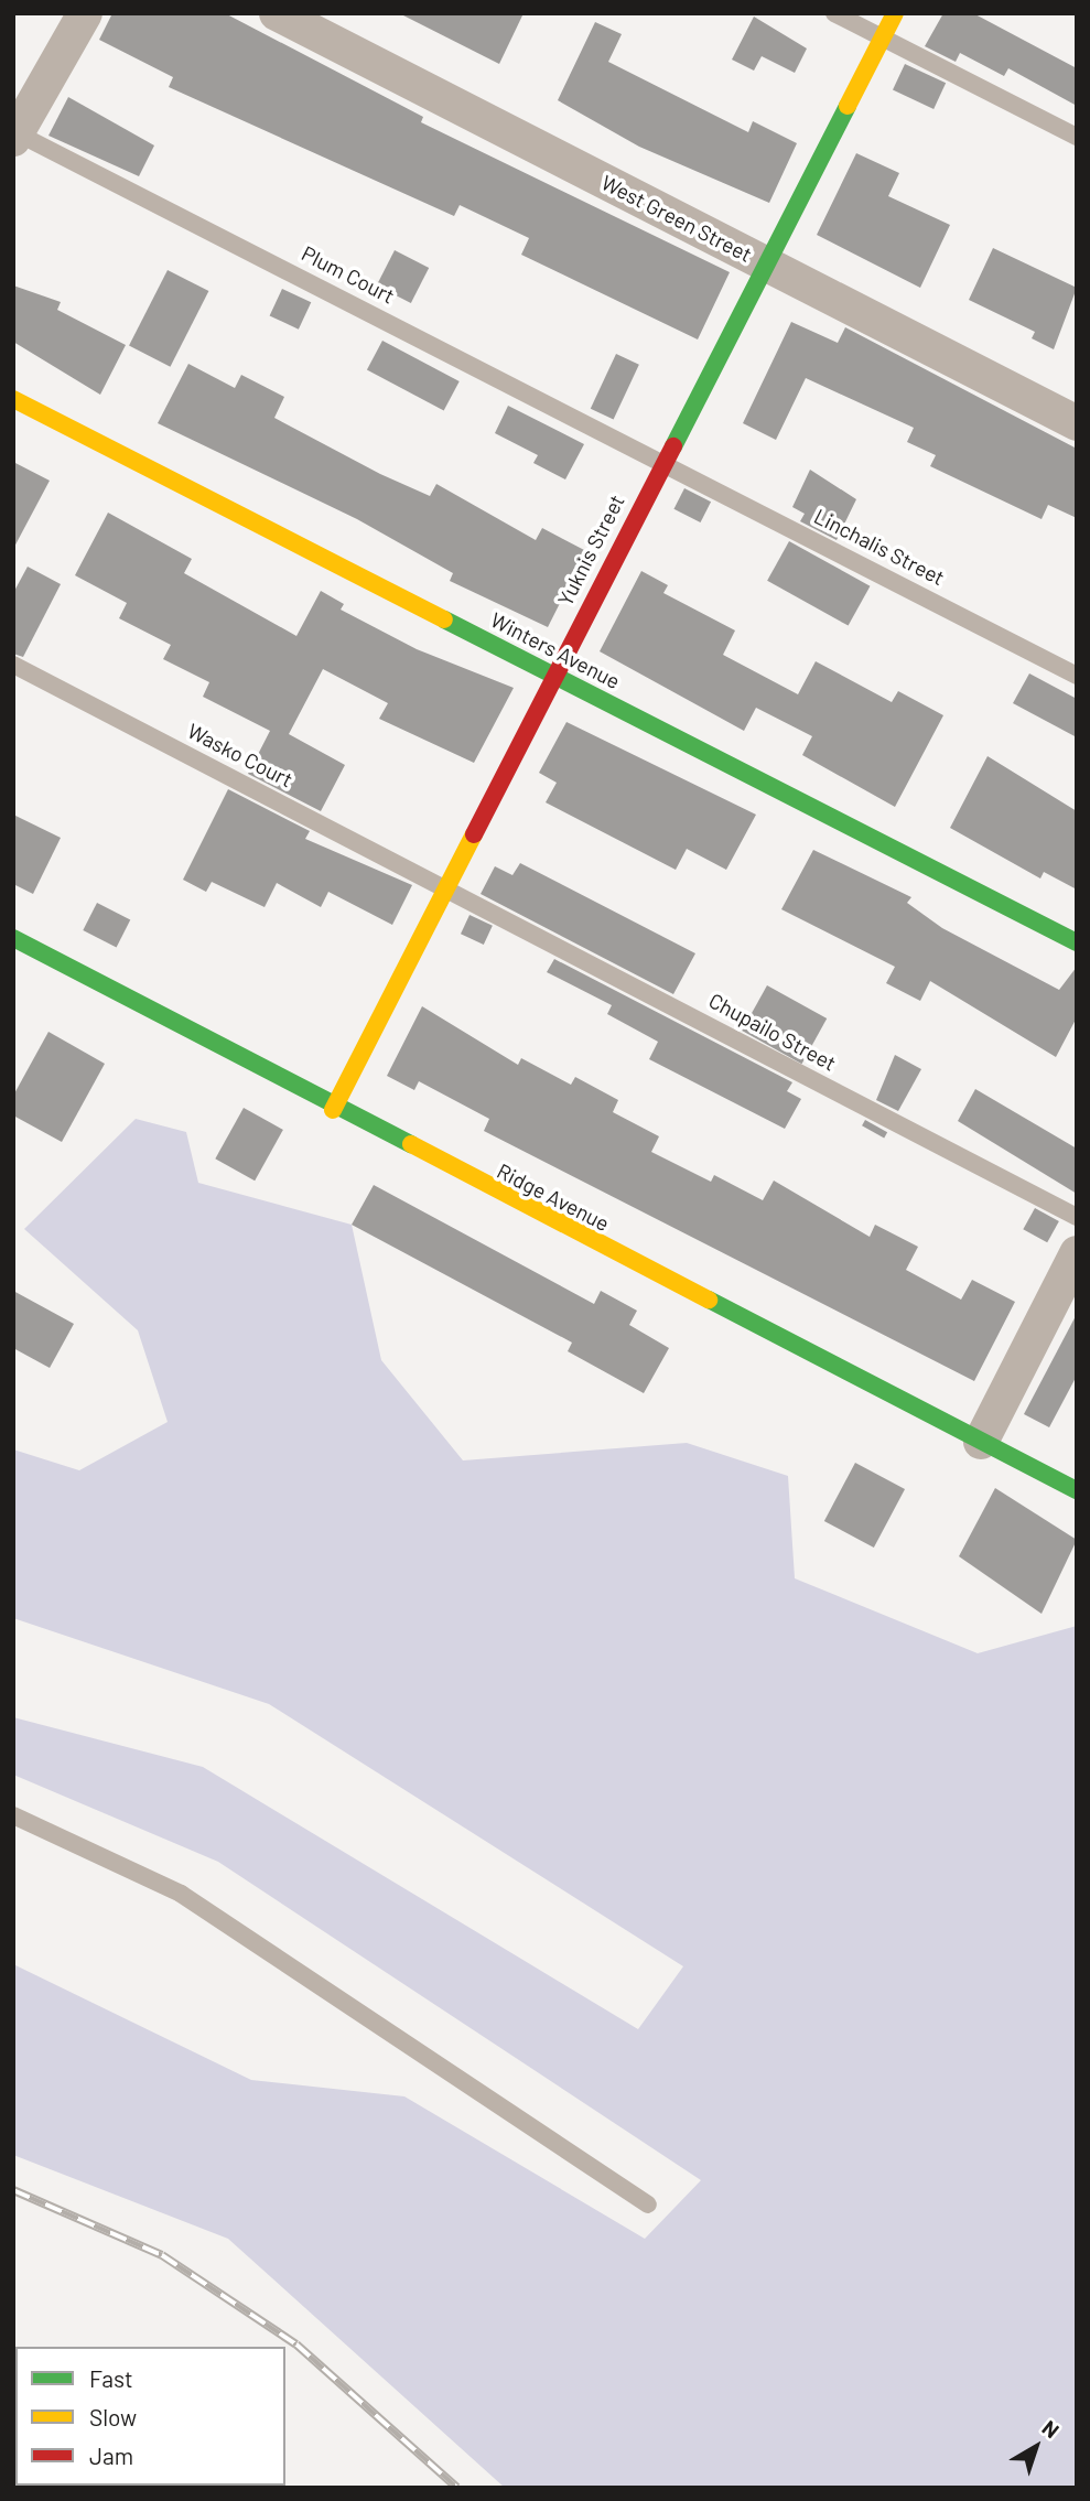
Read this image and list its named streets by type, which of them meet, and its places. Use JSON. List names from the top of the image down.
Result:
{
  "streets": {
    "street": [
      "West Green Street",
      "Yuknis Street",
      "Winters Avenue",
      "Ridge Avenue"
    ],
    "lane": [
      "Plum Court",
      "Linchalis Street",
      "Wasko Court",
      "Chupailo Street"
    ]
  },
  "crossings": [
    ["West Green Street", "Yuknis Street"],
    ["Plum Court", "Linchalis Street"],
    ["Plum Court", "Yuknis Street"],
    ["Linchalis Street", "Yuknis Street"],
    ["Yuknis Street", "Winters Avenue"],
    ["Yuknis Street", "Wasko Court"],
    ["Yuknis Street", "Chupailo Street"],
    ["Yuknis Street", "Ridge Avenue"],
    ["Wasko Court", "Chupailo Street"]
  ],
  "legend": ["Fast", "Slow", "Jam"],
  "north": "top right"
}
